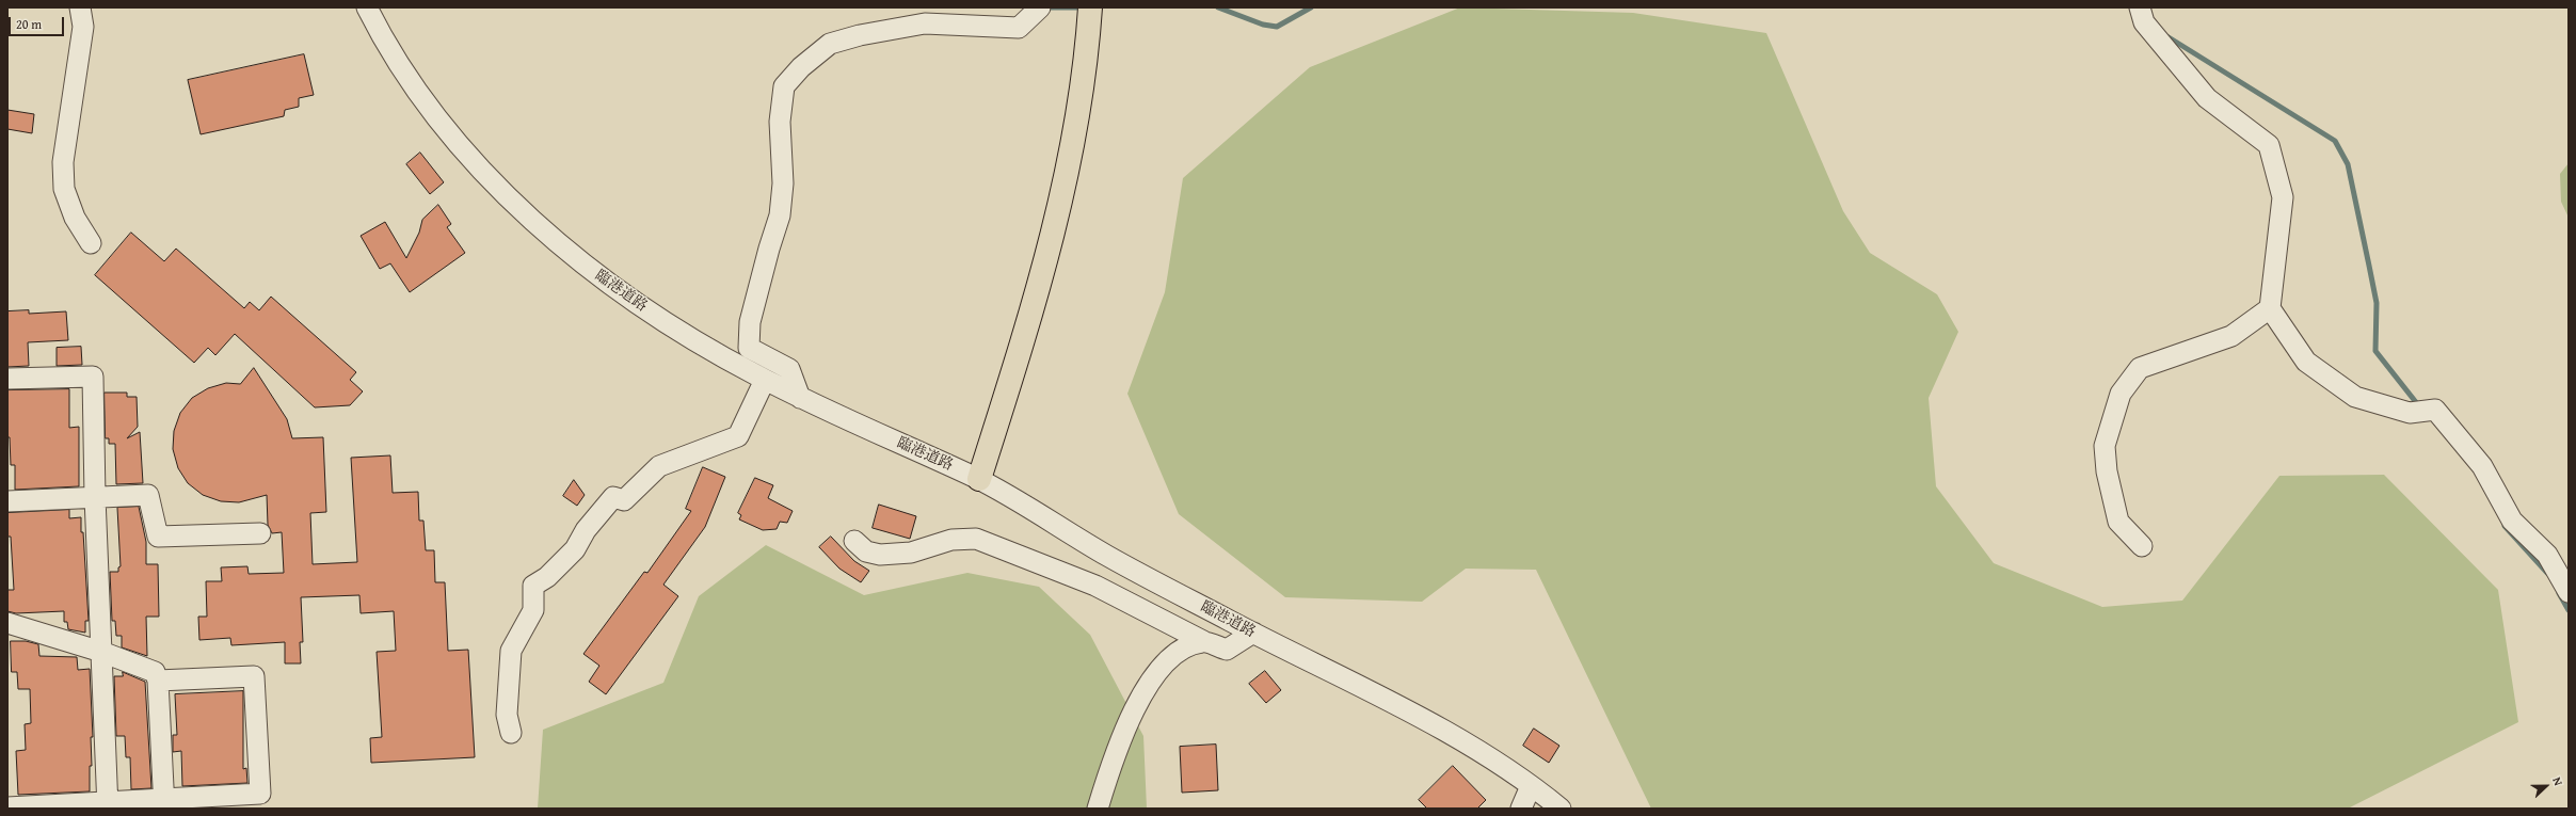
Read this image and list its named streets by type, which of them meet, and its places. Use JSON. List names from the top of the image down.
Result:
{
  "streets": {
    "street": ["臨港道路"]
  },
  "scale_bar": "20 m",
  "north": "right"
}
